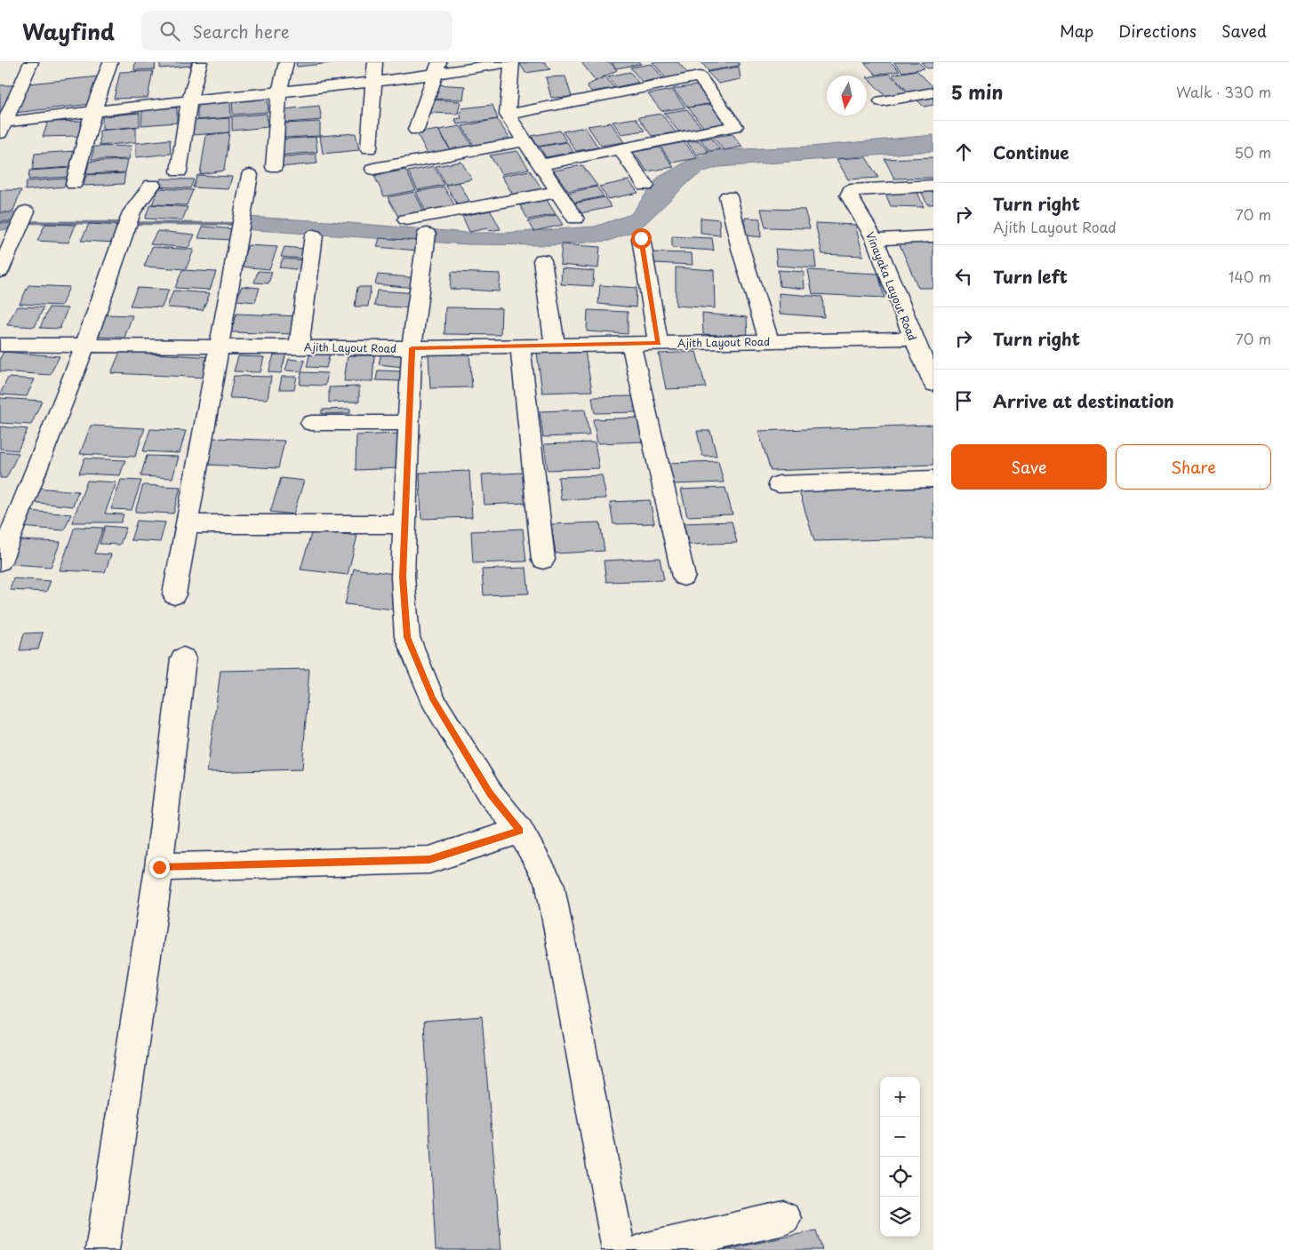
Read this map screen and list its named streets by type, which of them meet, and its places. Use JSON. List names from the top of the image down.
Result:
{
  "streets": {
    "street": ["Vinayaka Layout Road", "Ajith Layout Road"]
  },
  "crossings": [
    ["Vinayaka Layout Road", "Ajith Layout Road"]
  ],
  "north": "bottom",
  "page": {
    "header": "Wayfind",
    "search": "Search here",
    "nav": ["Map", "Directions", "Saved"],
    "heading": ["5 min", "Walk · 330 m"],
    "list": [
      ["Continue", "50 m"],
      ["Turn right", "Ajith Layout Road", "70 m"],
      ["Turn left", "140 m"],
      ["Turn right", "70 m"],
      "Arrive at destination"
    ],
    "buttons": ["Save", "Share"],
    "map_buttons": ["+", "−"]
  }
}
